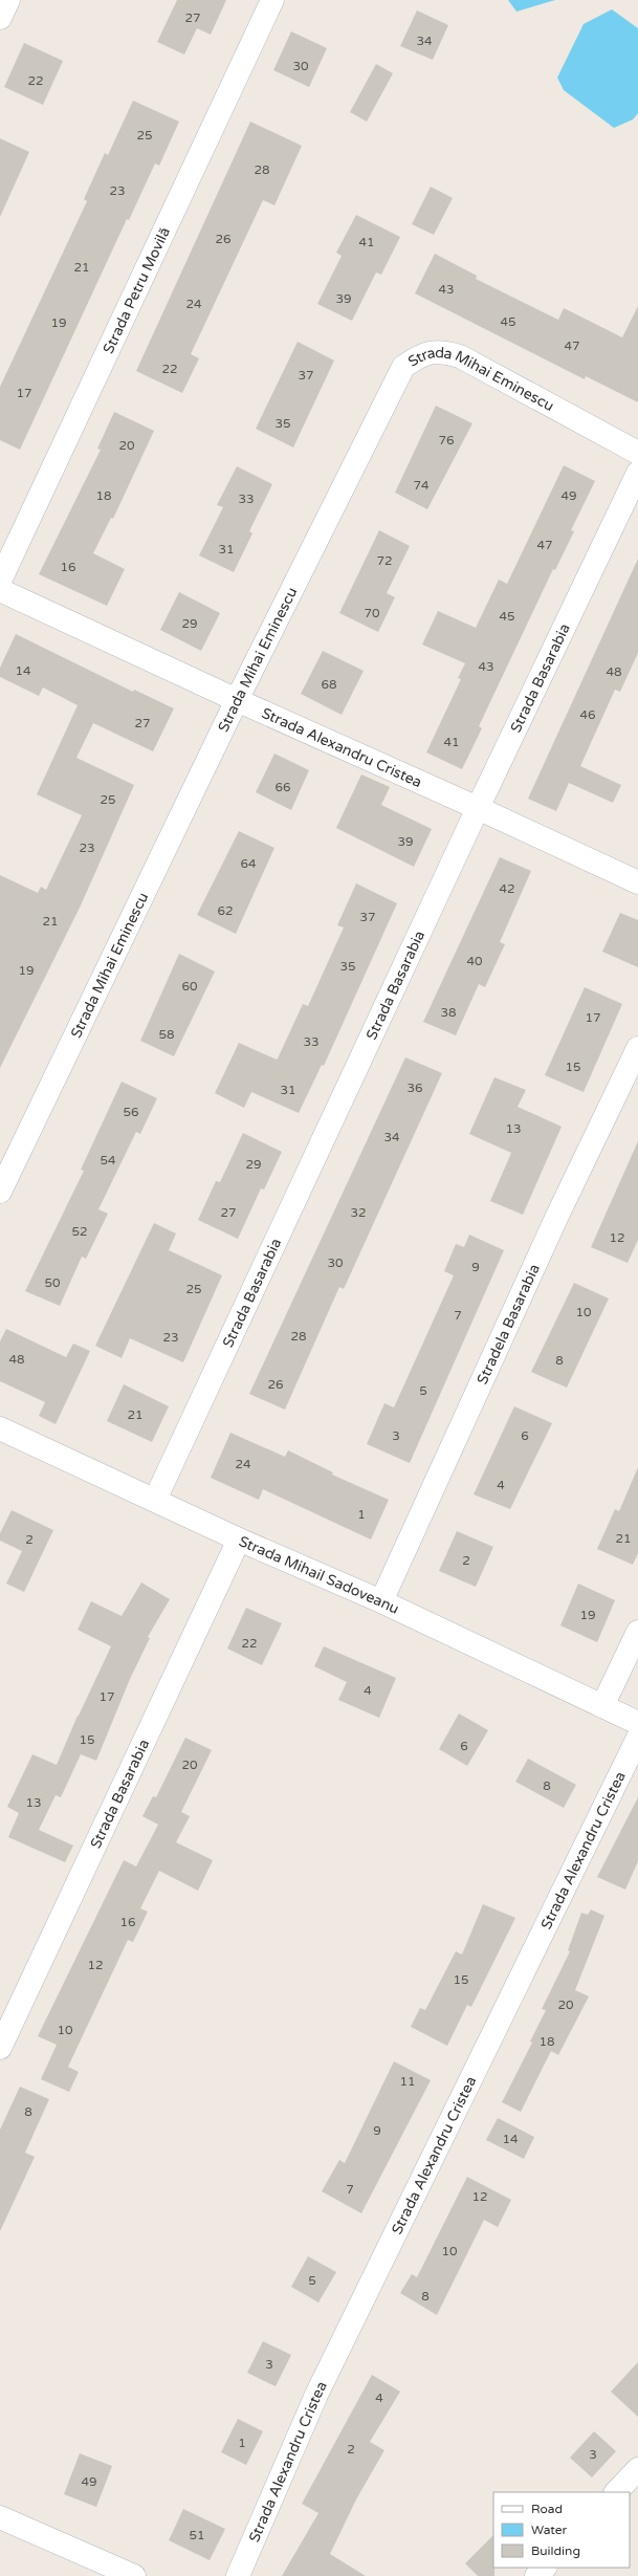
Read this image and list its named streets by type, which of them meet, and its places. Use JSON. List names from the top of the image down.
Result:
{
  "streets": {
    "street": [
      "Strada Petru Movilă",
      "Strada Mihai Eminescu",
      "Strada Basarabia",
      "Strada Alexandru Cristea",
      "Stradela Basarabia",
      "Strada Mihail Sadoveanu"
    ]
  },
  "crossings": [
    ["Strada Mihai Eminescu", "Strada Alexandru Cristea"],
    ["Strada Basarabia", "Strada Alexandru Cristea"],
    ["Strada Basarabia", "Strada Mihail Sadoveanu"],
    ["Stradela Basarabia", "Strada Mihail Sadoveanu"]
  ],
  "house_numbers": [
    "27",
    "34",
    "30",
    "22",
    "25",
    "28",
    "23",
    "26",
    "41",
    "21",
    "43",
    "39",
    "24",
    "45",
    "19",
    "47",
    "22",
    "37",
    "17",
    "35",
    "76",
    "20",
    "74",
    "18",
    "49",
    "33",
    "47",
    "31",
    "72",
    "16",
    "70",
    "45",
    "29",
    "43",
    "14",
    "48",
    "68",
    "46",
    "27",
    "41",
    "66",
    "25",
    "39",
    "23",
    "64",
    "42",
    "62",
    "37",
    "21",
    "40",
    "35",
    "19",
    "60",
    "38",
    "17",
    "58",
    "33",
    "15",
    "36",
    "31",
    "56",
    "13",
    "34",
    "54",
    "29",
    "27",
    "32",
    "52",
    "12",
    "30",
    "9",
    "50",
    "25",
    "10",
    "7",
    "28",
    "23",
    "48",
    "8",
    "26",
    "5",
    "21",
    "3",
    "6",
    "24",
    "4",
    "1",
    "21",
    "2",
    "2",
    "19",
    "22",
    "4",
    "17",
    "15",
    "6",
    "20",
    "8",
    "13",
    "16",
    "12",
    "15",
    "20",
    "10",
    "18",
    "11",
    "8",
    "9",
    "14",
    "7",
    "12",
    "10",
    "5",
    "8",
    "3",
    "4",
    "1",
    "2",
    "3",
    "49",
    "51"
  ],
  "legend": ["Road", "Water", "Building"]
}
